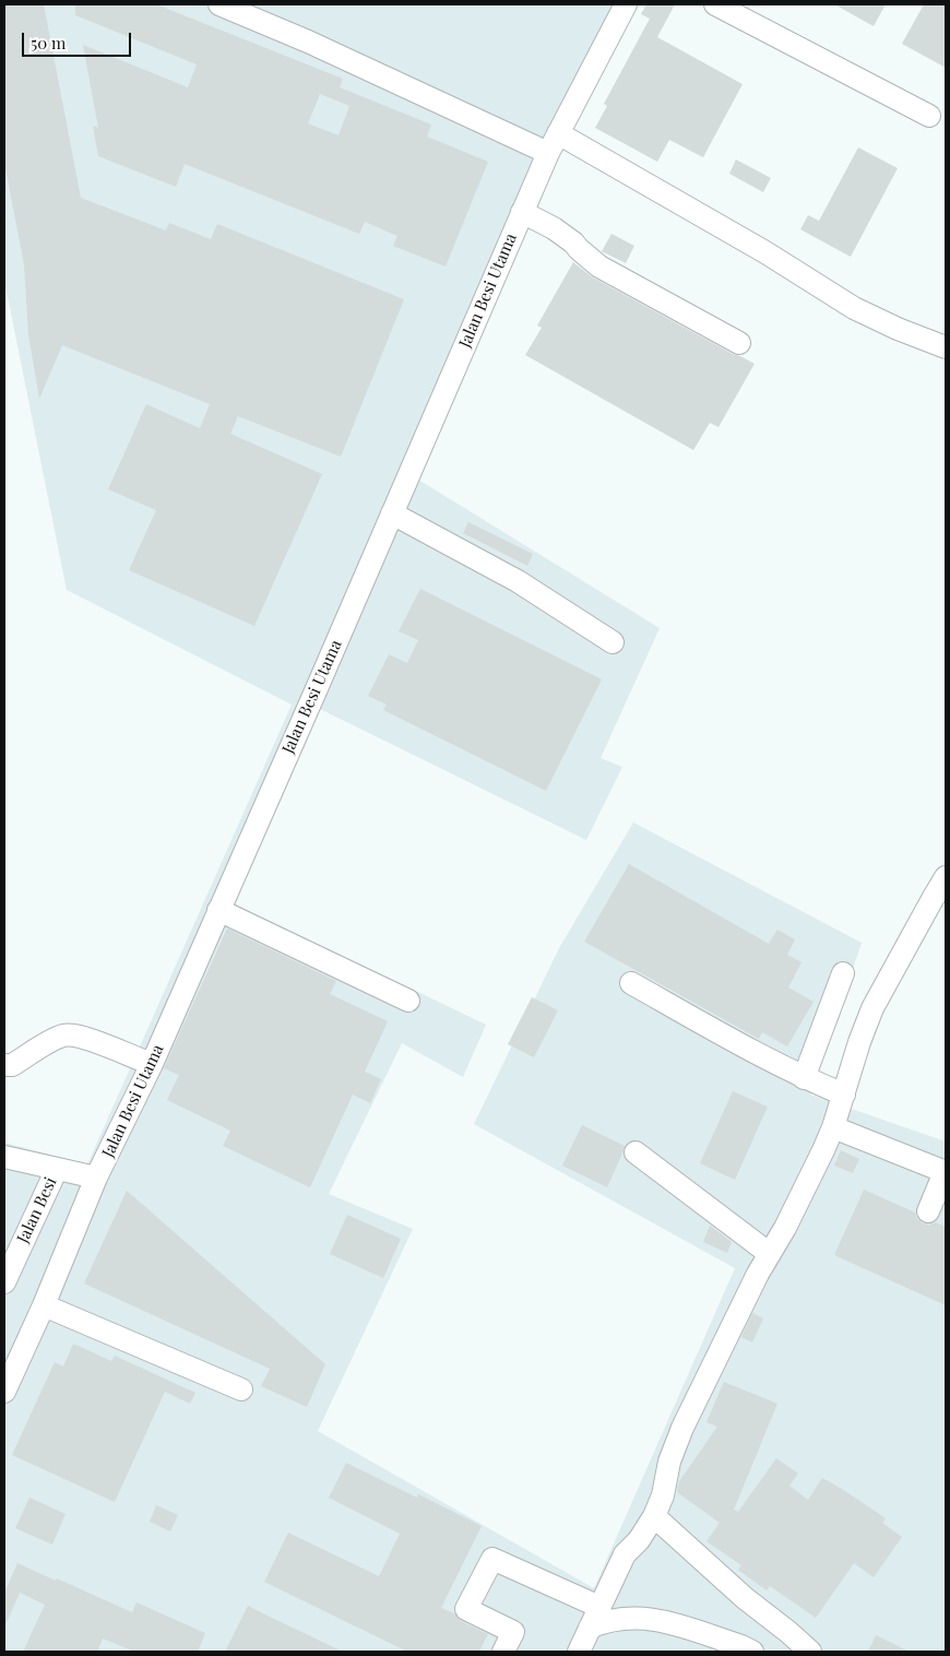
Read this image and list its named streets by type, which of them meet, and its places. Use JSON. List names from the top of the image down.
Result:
{
  "streets": {
    "street": ["Jalan Besi Utama", "Jalan Besi"]
  },
  "scale_bar": "50 m"
}
